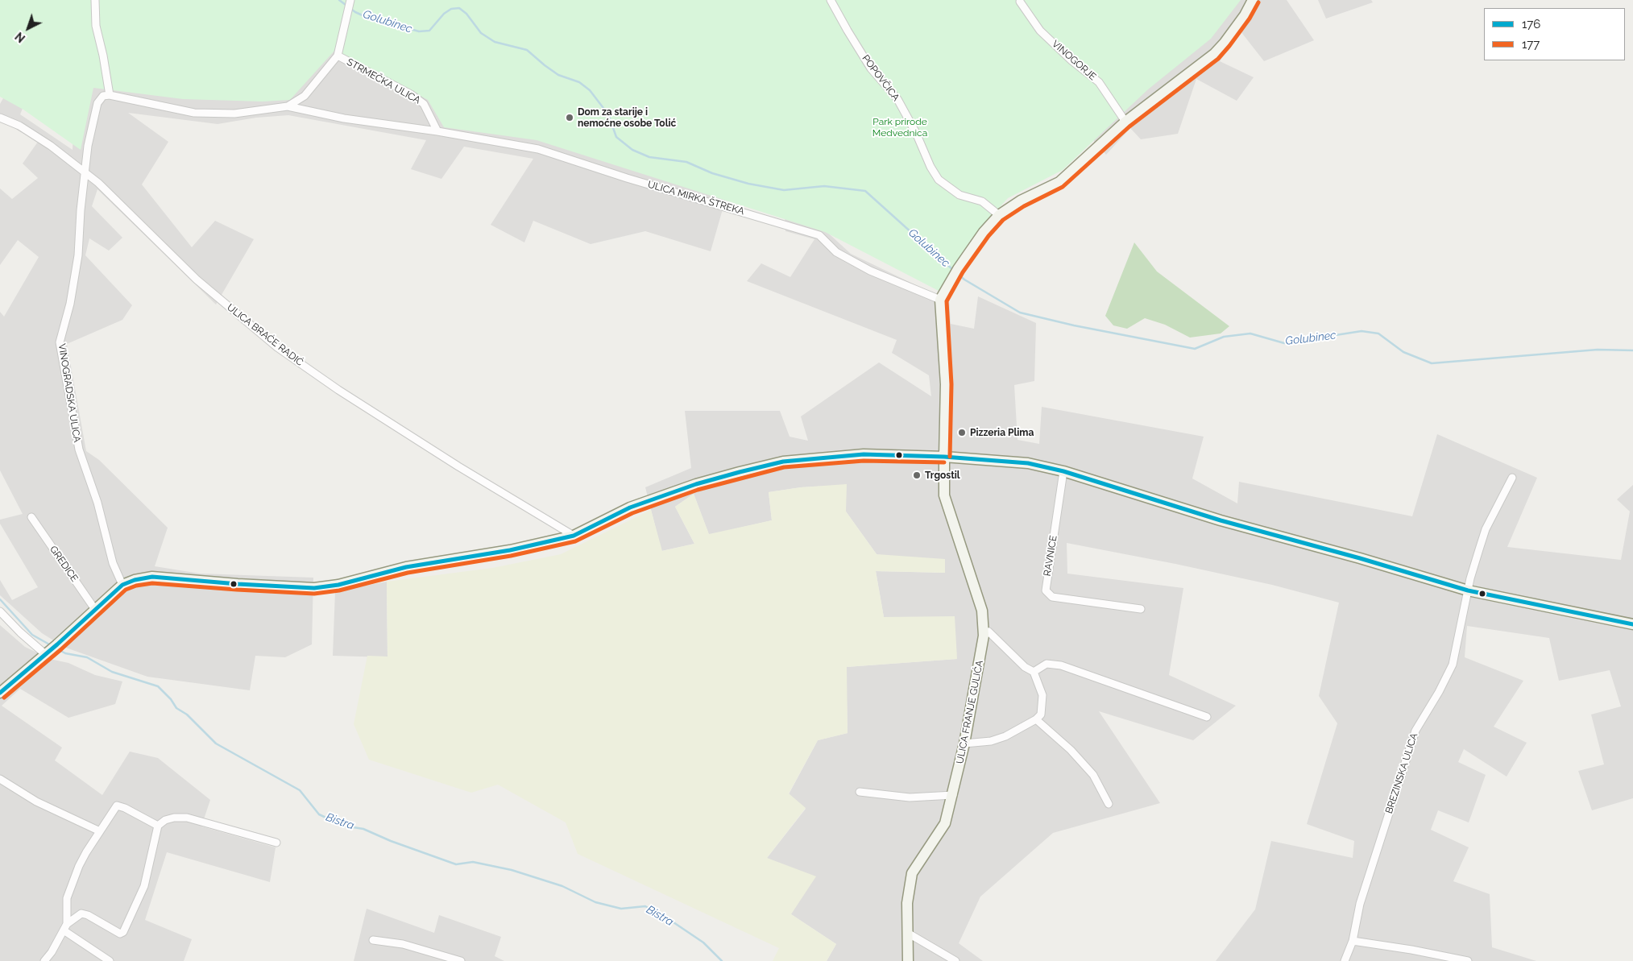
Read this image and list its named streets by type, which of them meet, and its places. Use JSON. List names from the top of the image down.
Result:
{
  "streets": {
    "main road": ["ULICA FRANJE GULIĆA"],
    "street": [
      "VINOGORJE",
      "POPOVČICA",
      "STRMEČKA ULICA",
      "ULICA MIRKA ŠTREKA",
      "ULICA BRAĆE RADIĆ",
      "VINOGRADSKA ULICA",
      "RAVNICE",
      "GREDICE",
      "BREZINSKA ULICA"
    ]
  },
  "crossings": [
    ["STRMEČKA ULICA", "ULICA MIRKA ŠTREKA"],
    ["ULICA MIRKA ŠTREKA", "ULICA FRANJE GULIĆA"],
    ["ULICA BRAĆE RADIĆ", "VINOGRADSKA ULICA"]
  ],
  "water": ["Golubinec", "Bistra"],
  "parks": ["Park prirode Medvednica"],
  "places": ["Dom za starije i nemoćne osobe Tolić", "Pizzeria Plima", "Trgostil"],
  "lines": ["transit line 177", "transit line 176"],
  "legend": ["176", "177"],
  "north": "bottom left"
}
